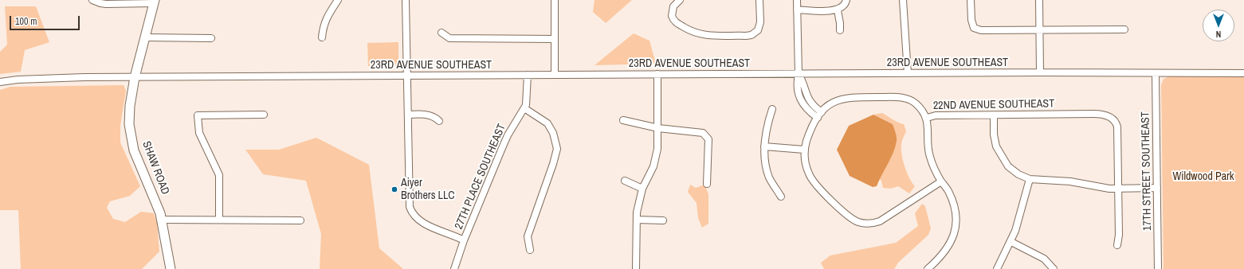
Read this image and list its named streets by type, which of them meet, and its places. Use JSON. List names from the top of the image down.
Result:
{
  "streets": {
    "main road": ["SHAW ROAD"],
    "street": [
      "23RD AVENUE SOUTHEAST",
      "22ND AVENUE SOUTHEAST",
      "17TH STREET SOUTHEAST",
      "27TH PLACE SOUTHEAST"
    ]
  },
  "crossings": [
    ["23RD AVENUE SOUTHEAST", "SHAW ROAD"],
    ["23RD AVENUE SOUTHEAST", "17TH STREET SOUTHEAST"],
    ["23RD AVENUE SOUTHEAST", "27TH PLACE SOUTHEAST"]
  ],
  "parks": ["Wildwood Park"],
  "places": ["Aiyer Brothers LLC"],
  "scale_bar": "100 m",
  "north": "bottom"
}
